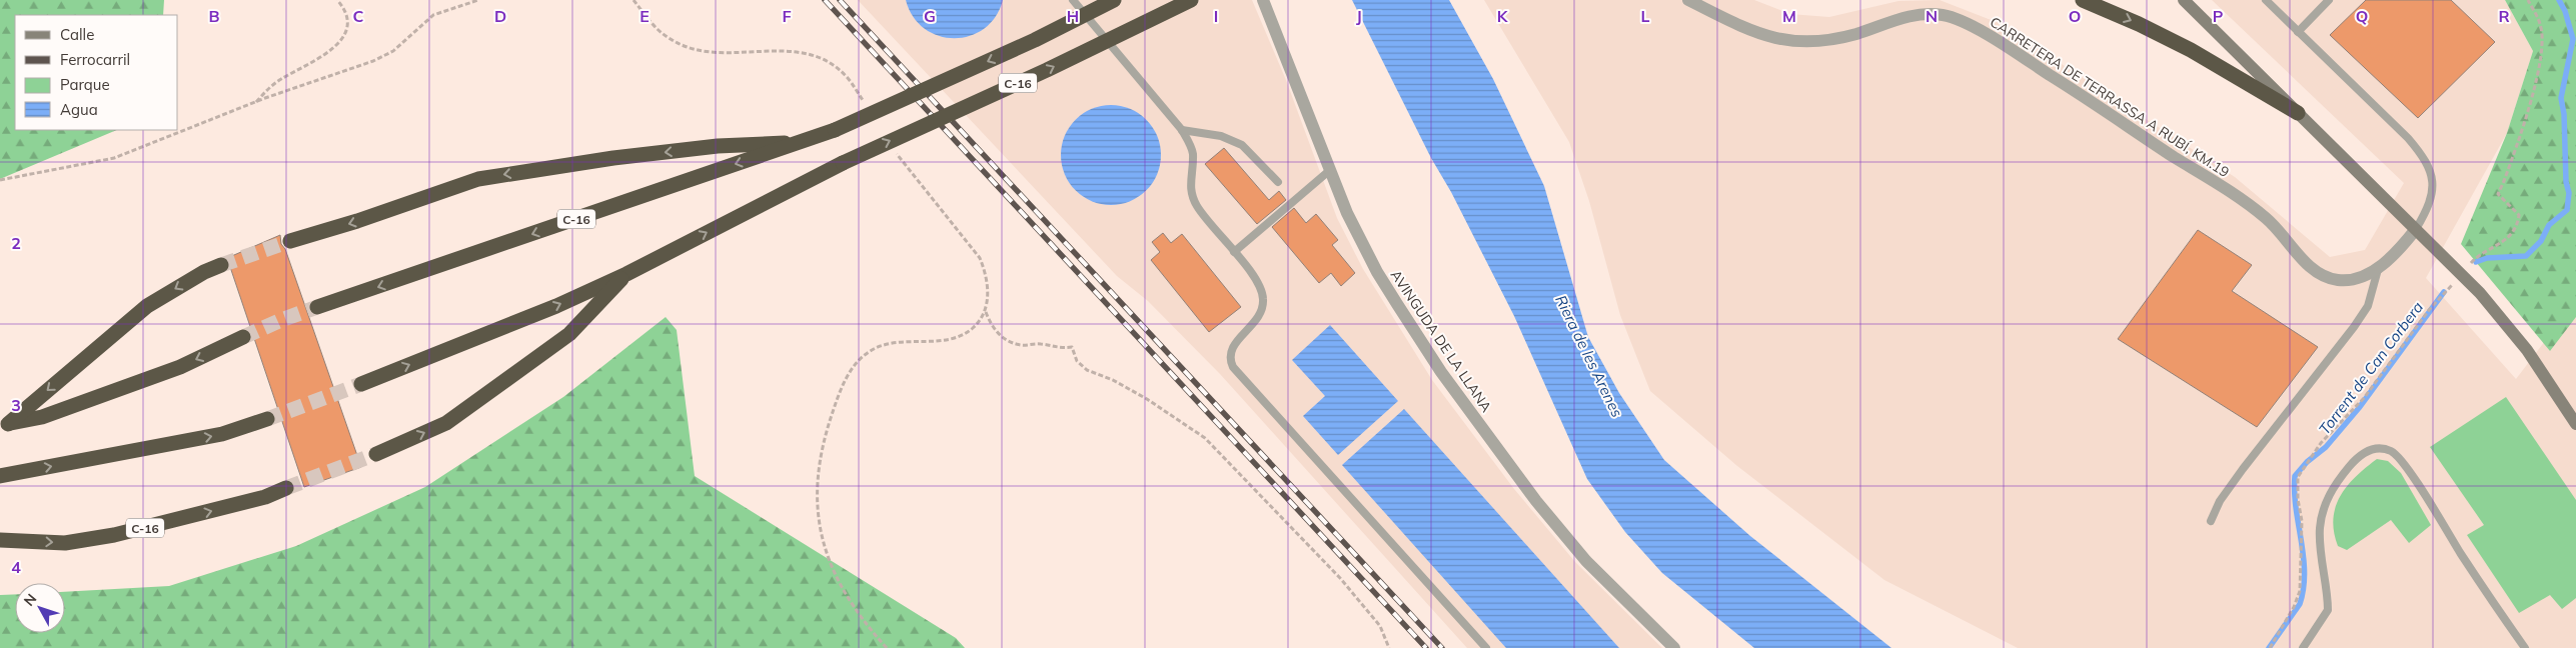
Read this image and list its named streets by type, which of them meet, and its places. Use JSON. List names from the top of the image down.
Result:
{
  "streets": {
    "highway": ["C-16"],
    "street": ["CARRETERA DE TERRASSA A RUBÍ, KM.19", "AVINGUDA DE LA LLANA"]
  },
  "water": ["Riera de les Arenes", "Torrent de Can Corbera"],
  "legend": [
    "Calle",
    "Ferrocarril",
    "Parque",
    "Agua"
  ],
  "north": "top left",
  "grid": {
    "columns": [
      "B",
      "C",
      "D",
      "E",
      "F",
      "G",
      "H",
      "I",
      "J",
      "K",
      "L",
      "M",
      "N",
      "O",
      "P",
      "Q",
      "R"
    ],
    "rows": ["2", "3", "4"]
  }
}
